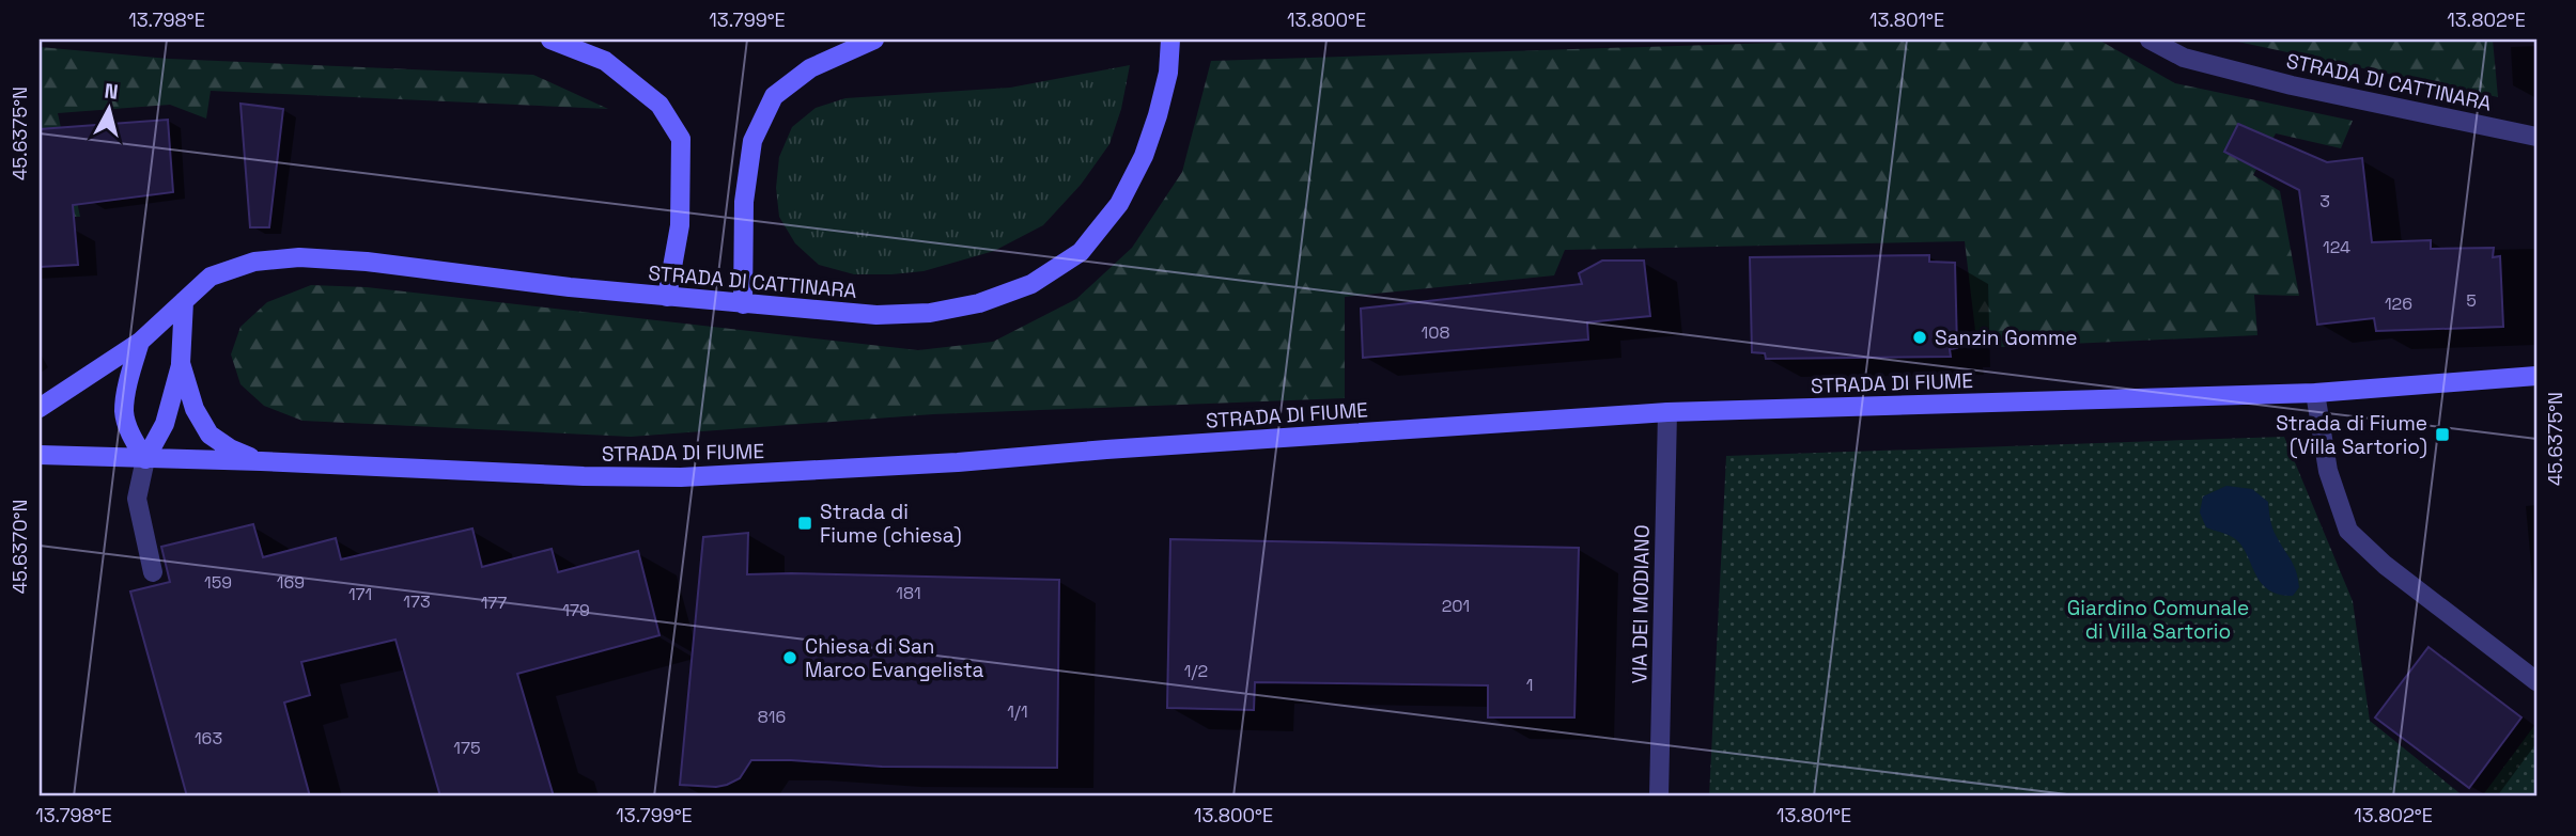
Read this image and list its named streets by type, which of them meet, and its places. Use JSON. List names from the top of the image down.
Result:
{
  "streets": {
    "main road": ["STRADA DI CATTINARA", "STRADA DI FIUME"],
    "street": ["VIA DEI MODIANO"]
  },
  "crossings": [
    ["STRADA DI FIUME", "VIA DEI MODIANO"]
  ],
  "parks": ["Giardino Comunale di Villa Sartorio"],
  "places": {
    "other": ["Sanzin Gomme", "Chiesa di San Marco Evangelista"],
    "transit": ["Strada di Fiume (Villa Sartorio)", "Strada di Fiume (chiesa)"]
  },
  "house_numbers": [
    "3",
    "124",
    "5",
    "126",
    "108",
    "159",
    "169",
    "181",
    "171",
    "173",
    "177",
    "201",
    "179",
    "1/2",
    "1",
    "1/1",
    "816",
    "163",
    "175"
  ],
  "north": "top",
  "coordinates": [
    "13.798°E",
    "13.799°E",
    "13.800°E",
    "13.801°E",
    "13.802°E",
    "45.6375°N",
    "45.6370°N"
  ]
}
